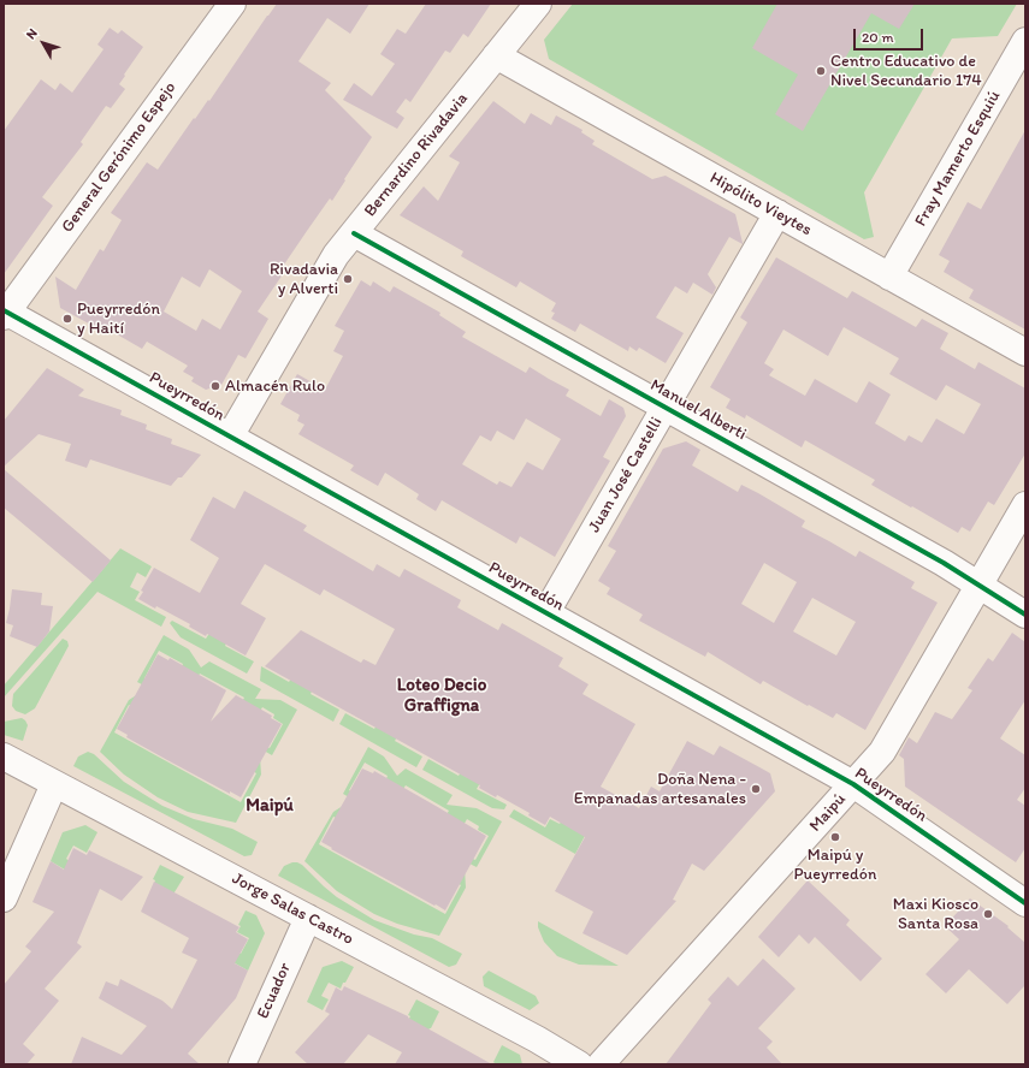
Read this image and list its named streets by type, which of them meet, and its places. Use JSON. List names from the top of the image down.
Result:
{
  "streets": {
    "street": [
      "Bernardino Rivadavia",
      "General Gerónimo Espejo",
      "Fray Mamerto Esquiú",
      "Hipólito Vieytes",
      "Pueyrredón",
      "Manuel Alberti",
      "Juan José Castelli",
      "Maipú",
      "Jorge Salas Castro",
      "Ecuador"
    ]
  },
  "crossings": [
    ["Bernardino Rivadavia", "Hipólito Vieytes"],
    ["Bernardino Rivadavia", "Pueyrredón"],
    ["Bernardino Rivadavia", "Manuel Alberti"],
    ["General Gerónimo Espejo", "Pueyrredón"],
    ["Fray Mamerto Esquiú", "Hipólito Vieytes"],
    ["Hipólito Vieytes", "Juan José Castelli"],
    ["Pueyrredón", "Juan José Castelli"],
    ["Pueyrredón", "Maipú"],
    ["Manuel Alberti", "Juan José Castelli"],
    ["Manuel Alberti", "Maipú"],
    ["Jorge Salas Castro", "Ecuador"]
  ],
  "districts": ["Loteo Decio Graffigna", "Maipú"],
  "places": [
    "Centro Educativo de Nivel Secundario 174",
    "Rivadavia y Alverti",
    "Pueyrredón y Haití",
    "Almacén Rulo",
    "Doña Nena - Empanadas artesanales",
    "Maipú y Pueyrredón",
    "Maxi Kiosco Santa Rosa"
  ],
  "scale_bar": "20 m",
  "north": "top left"
}
